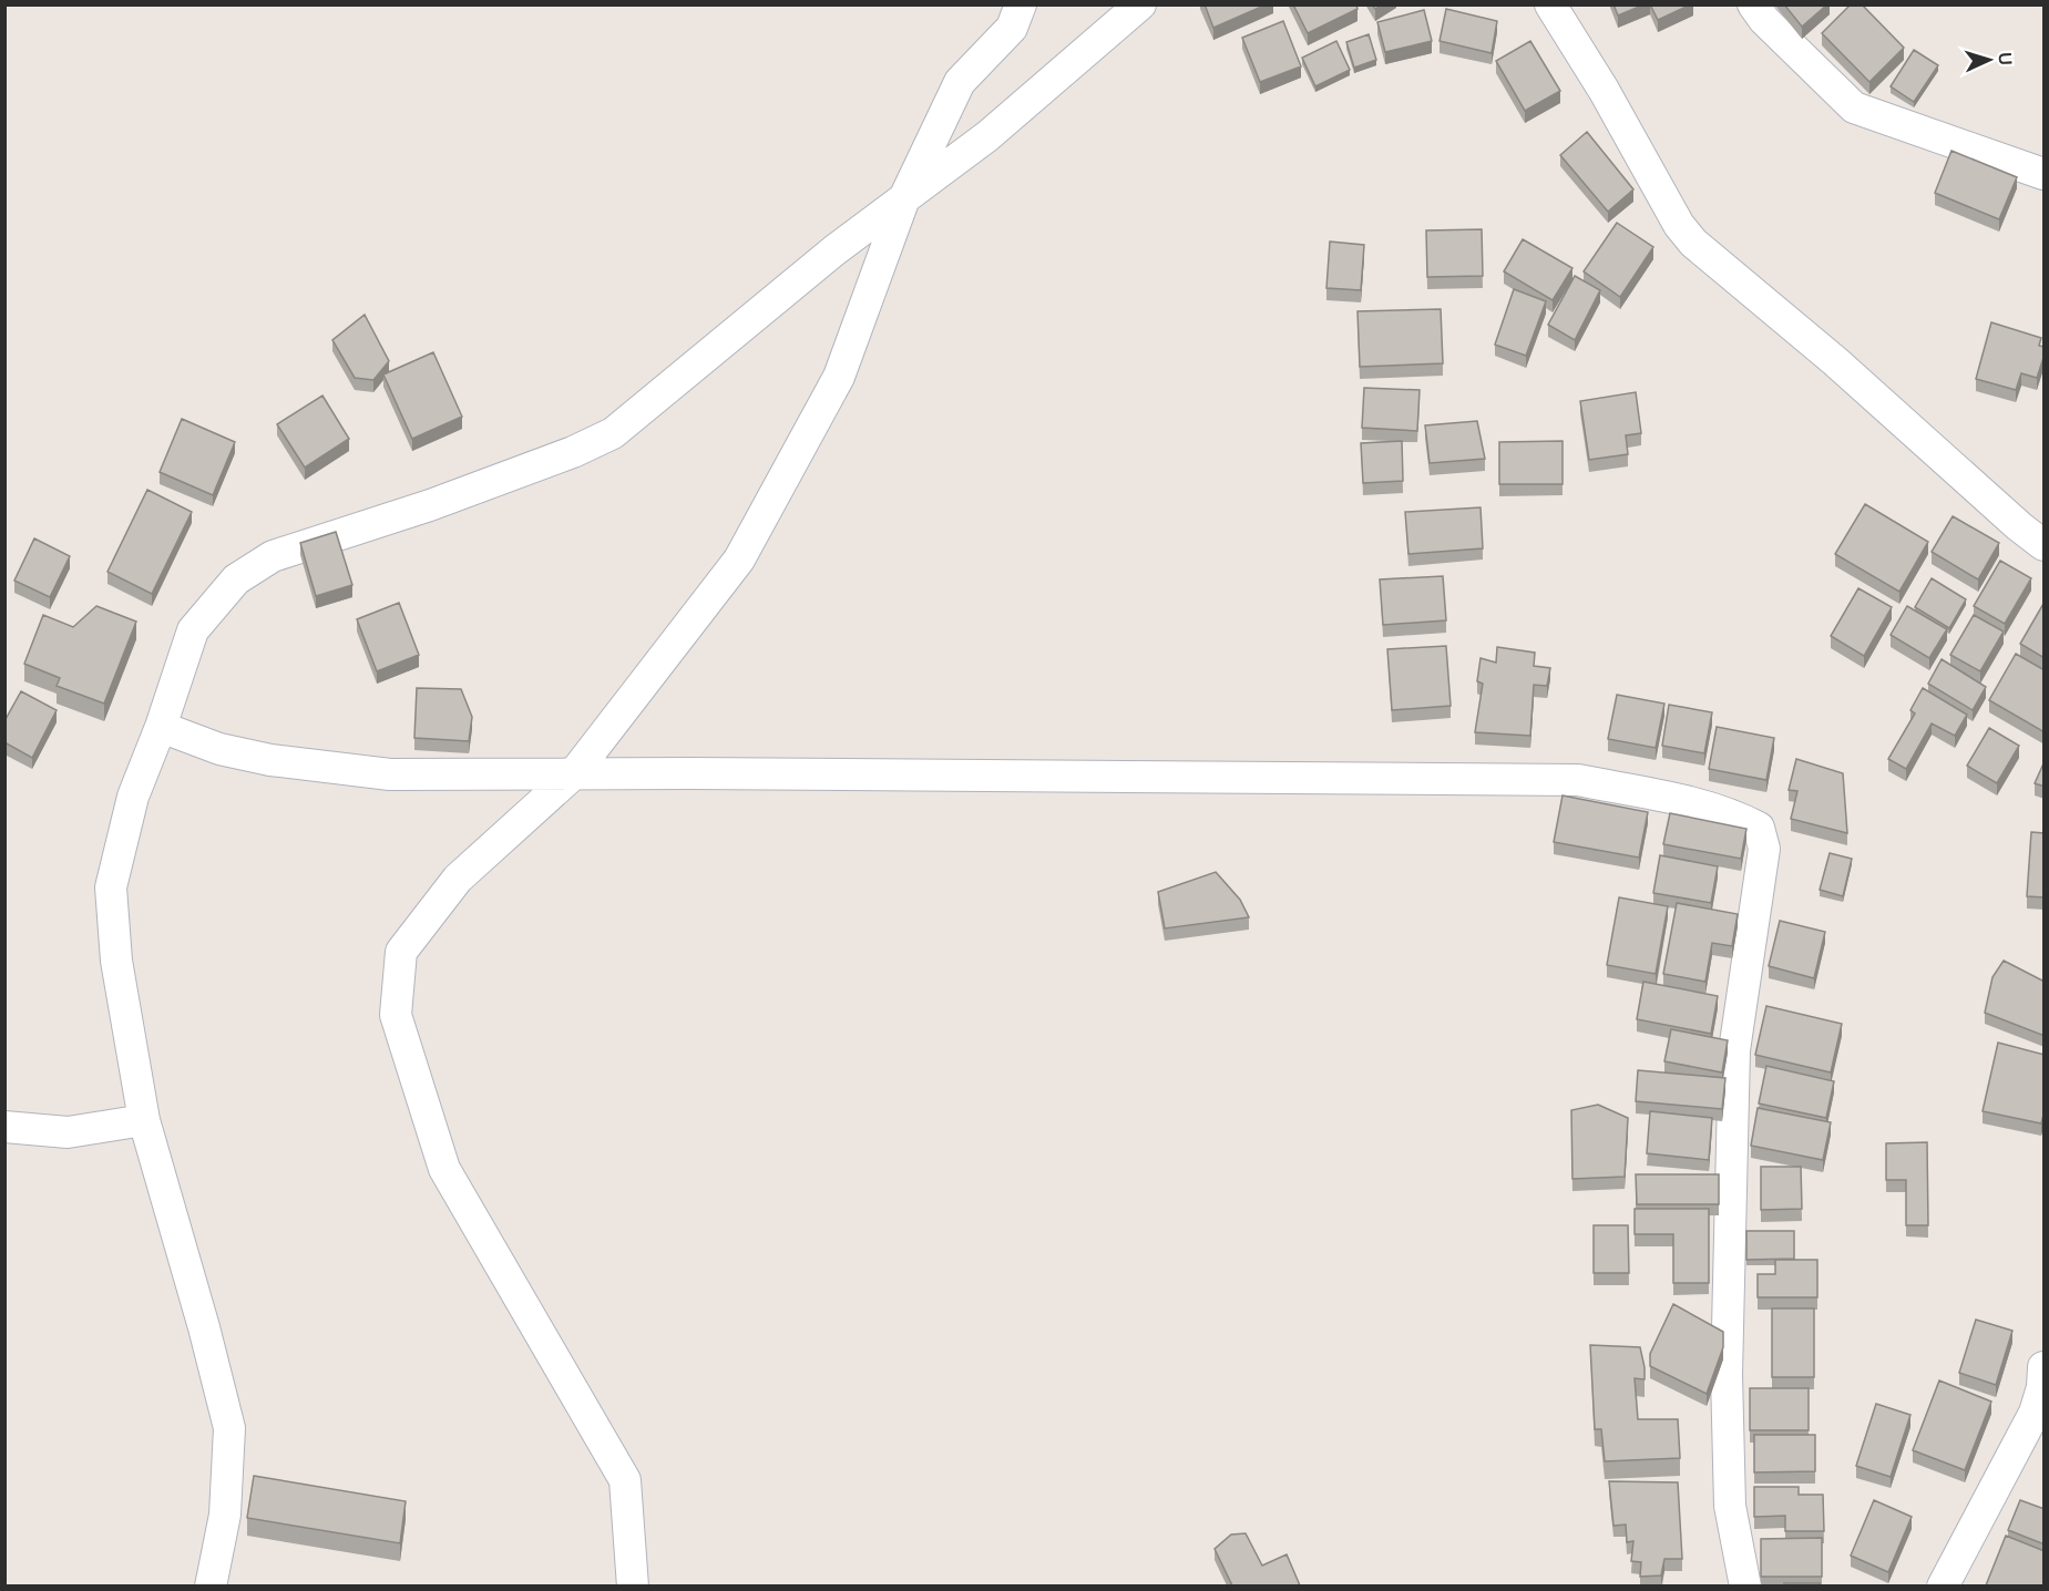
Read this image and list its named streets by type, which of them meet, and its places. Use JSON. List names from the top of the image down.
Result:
{
  "north": "right"
}
